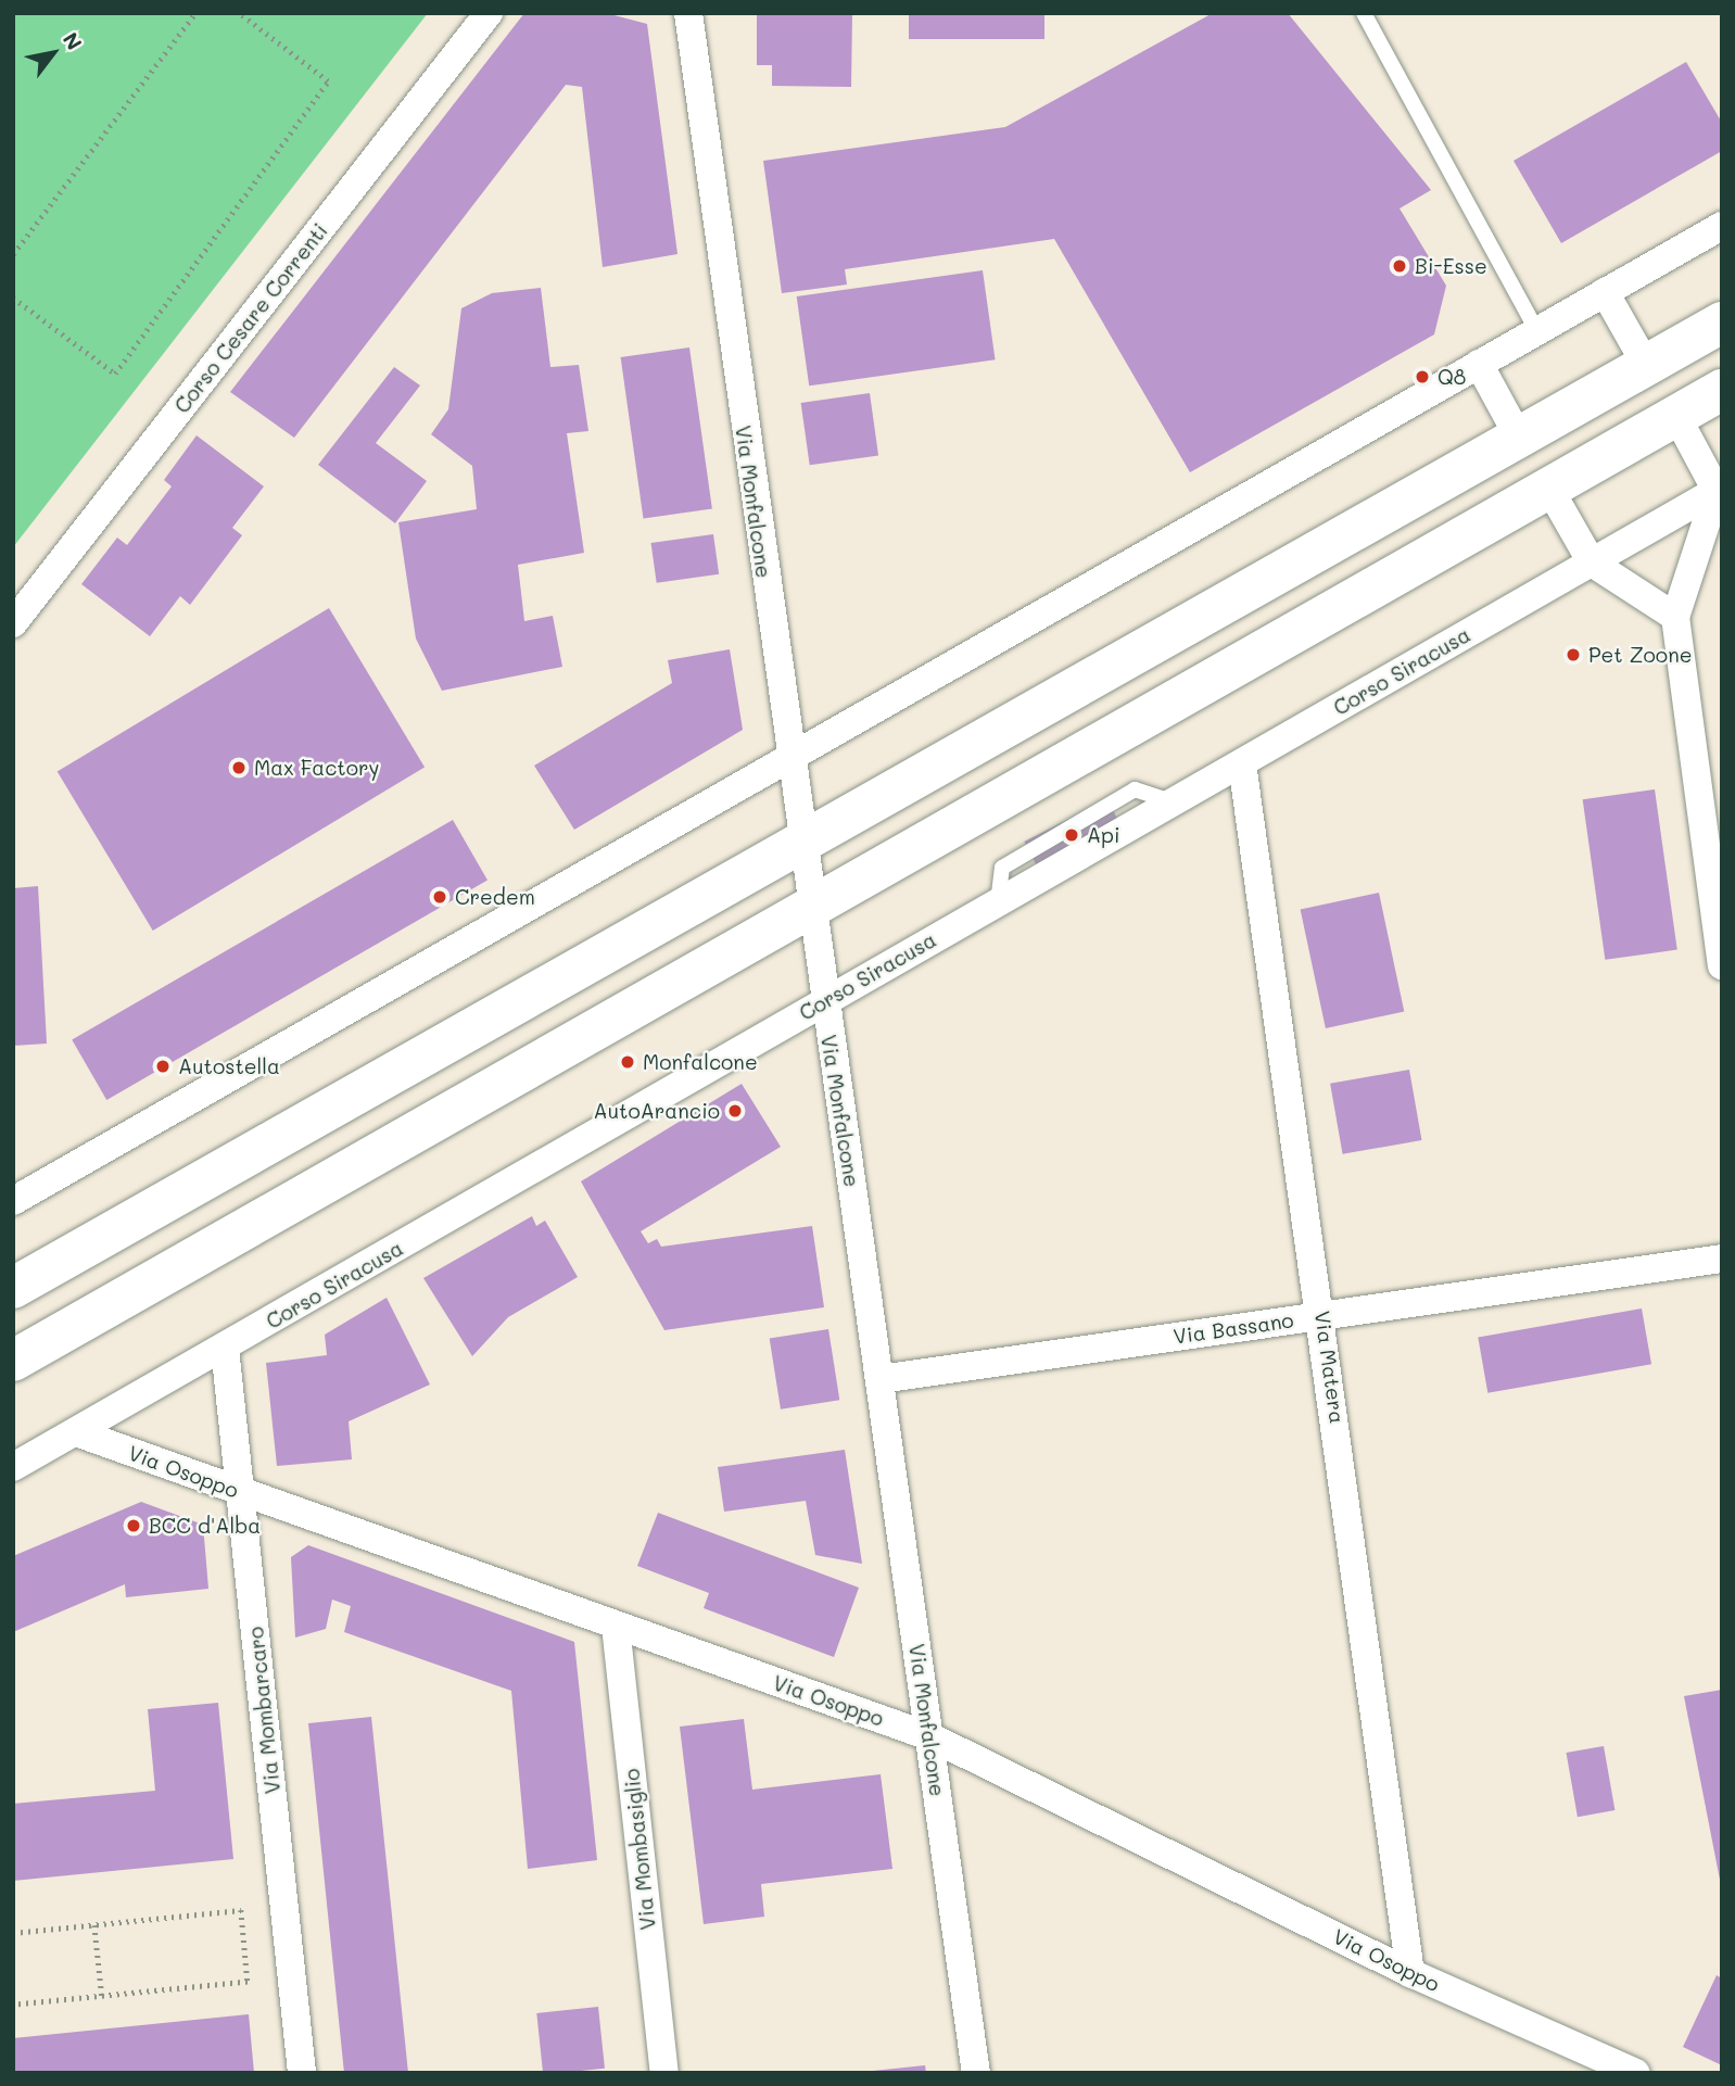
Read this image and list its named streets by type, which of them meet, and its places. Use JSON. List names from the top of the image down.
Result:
{
  "streets": {
    "street": [
      "Corso Cesare Correnti",
      "Via Monfalcone",
      "Corso Siracusa",
      "Via Bassano",
      "Via Matera",
      "Via Osoppo",
      "Via Mombarcaro",
      "Via Mombasiglio"
    ]
  },
  "crossings": [
    ["Via Monfalcone", "Corso Siracusa"],
    ["Via Monfalcone", "Via Bassano"],
    ["Via Monfalcone", "Via Osoppo"],
    ["Corso Siracusa", "Via Matera"],
    ["Corso Siracusa", "Via Osoppo"],
    ["Corso Siracusa", "Via Mombarcaro"],
    ["Via Bassano", "Via Matera"],
    ["Via Matera", "Via Osoppo"],
    ["Via Osoppo", "Via Mombarcaro"],
    ["Via Osoppo", "Via Mombasiglio"]
  ],
  "places": [
    "Bi-Esse",
    "Q8",
    "Pet Zoone",
    "Max Factory",
    "Api",
    "Credem",
    "Monfalcone",
    "Autostella",
    "AutoArancio",
    "BCC d'Alba"
  ],
  "north": "top right"
}
